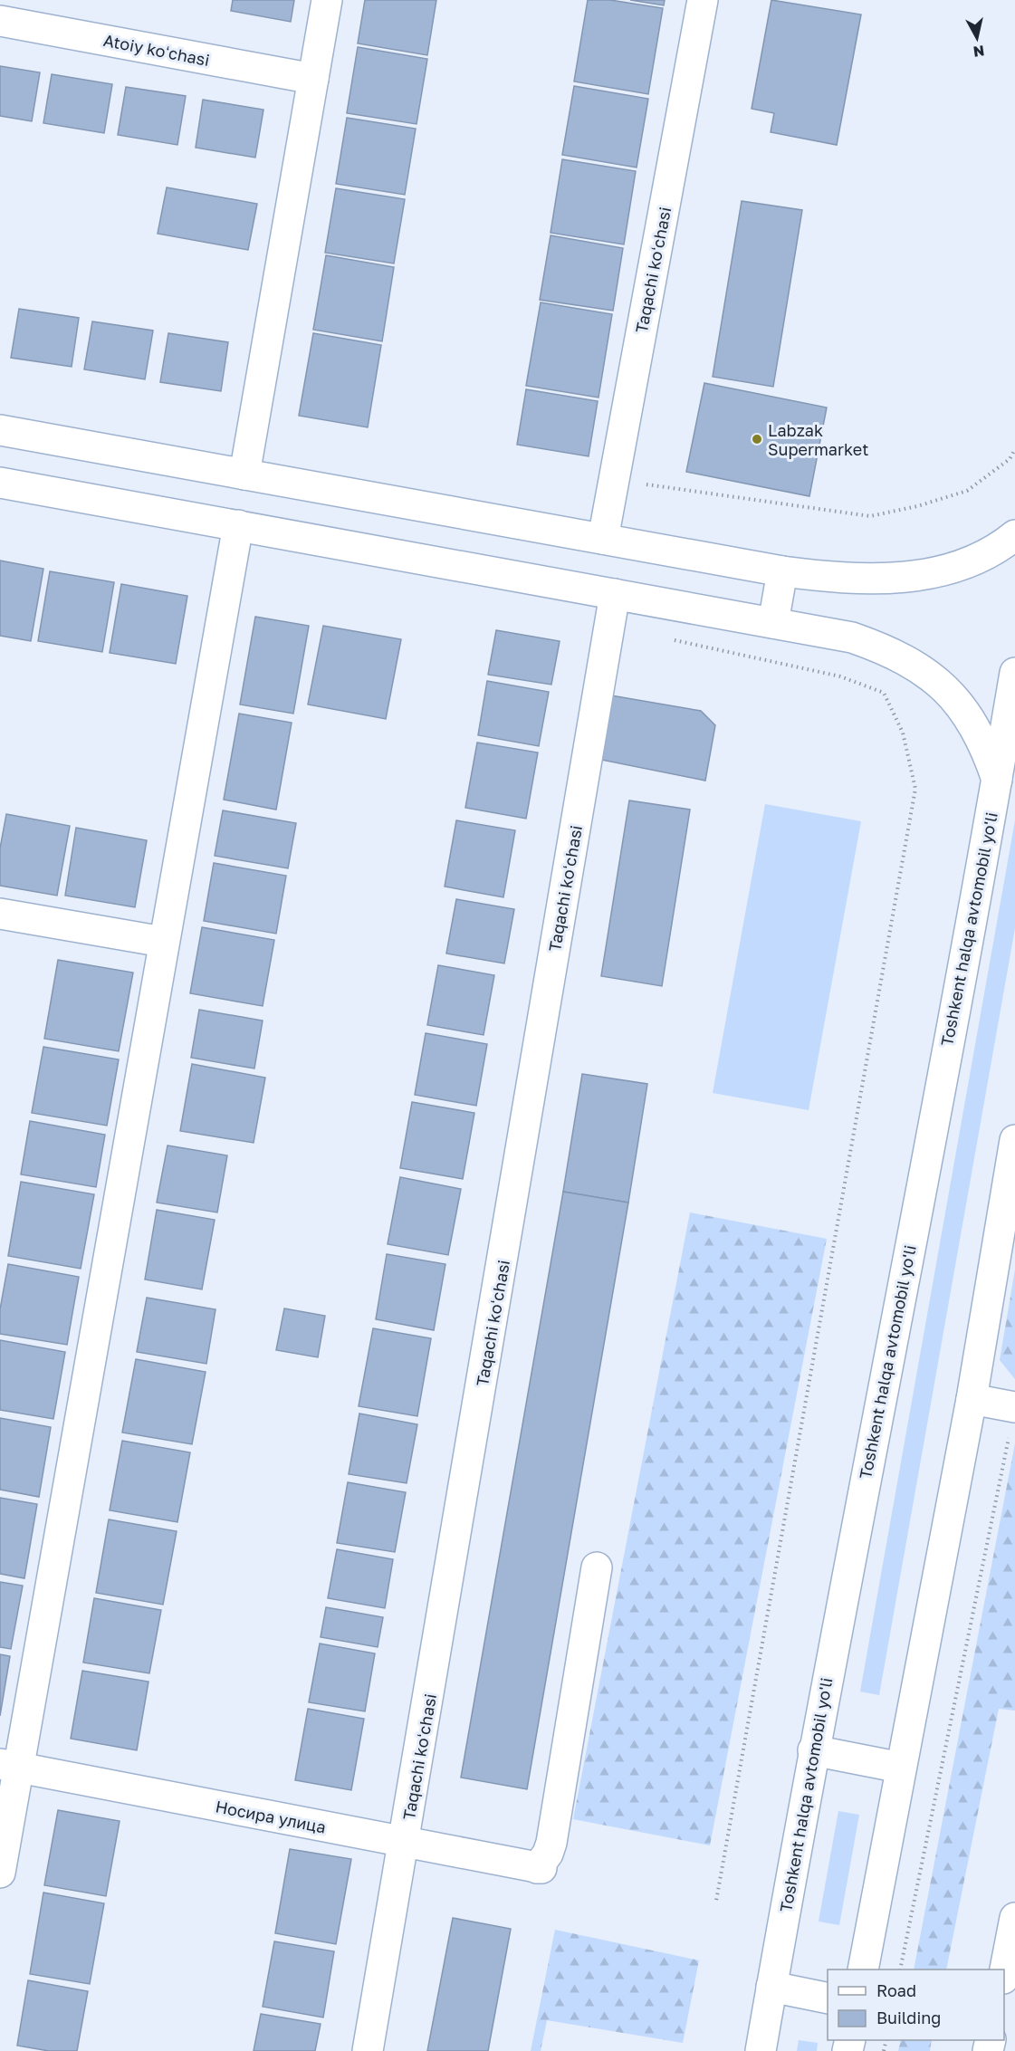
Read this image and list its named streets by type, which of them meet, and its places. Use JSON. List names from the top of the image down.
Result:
{
  "streets": {
    "main road": [
      "Atoiy koʻchasi",
      "Taqachi koʻchasi",
      "Toshkent halqa avtomobil yo'li",
      "Носира улица"
    ]
  },
  "crossings": [
    ["Taqachi koʻchasi", "Носира улица"]
  ],
  "places": ["Labzak Supermarket"],
  "legend": ["Road", "Building"],
  "north": "bottom"
}
